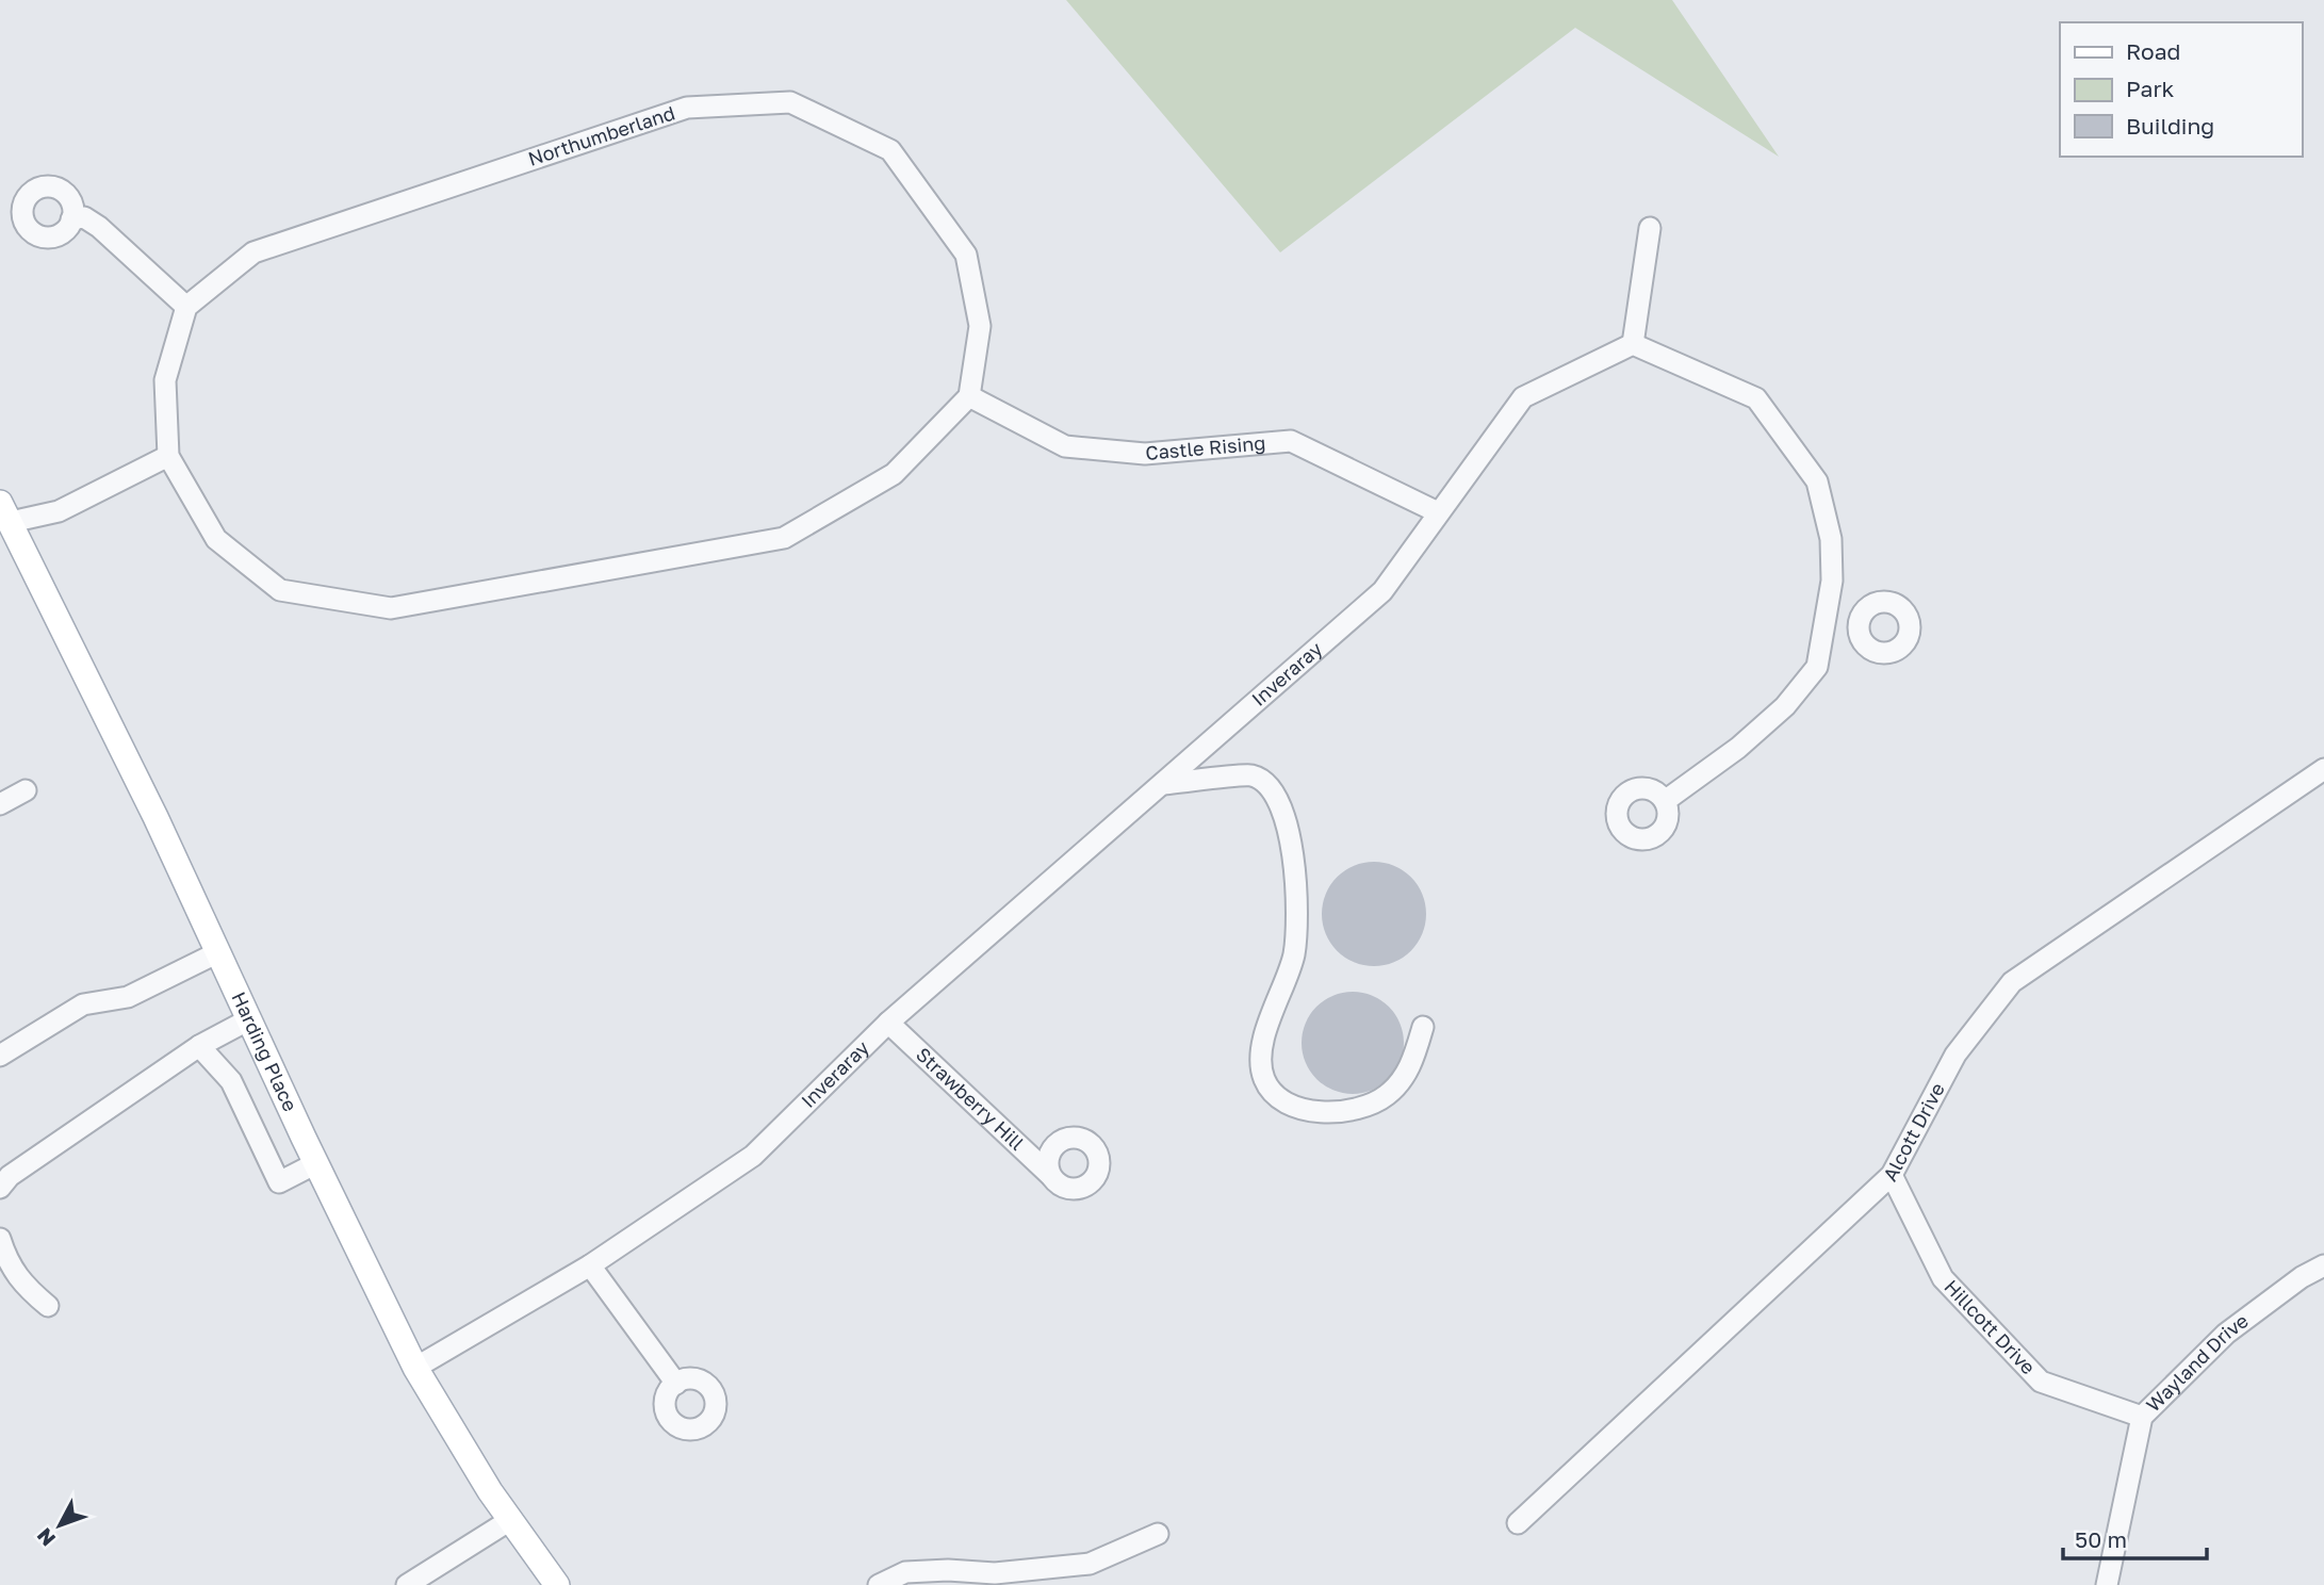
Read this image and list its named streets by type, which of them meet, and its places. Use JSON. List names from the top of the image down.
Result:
{
  "streets": {
    "main road": ["Harding Place"],
    "street": [
      "Northumberland",
      "Castle Rising",
      "Inveraray",
      "Strawberry Hill",
      "Alcott Drive",
      "Hillcott Drive",
      "Wayland Drive"
    ]
  },
  "crossings": [
    ["Northumberland", "Castle Rising"],
    ["Castle Rising", "Inveraray"],
    ["Inveraray", "Harding Place"],
    ["Inveraray", "Strawberry Hill"],
    ["Alcott Drive", "Hillcott Drive"],
    ["Hillcott Drive", "Wayland Drive"]
  ],
  "legend": ["Road", "Park", "Building"],
  "scale_bar": "50 m",
  "north": "bottom left"
}
